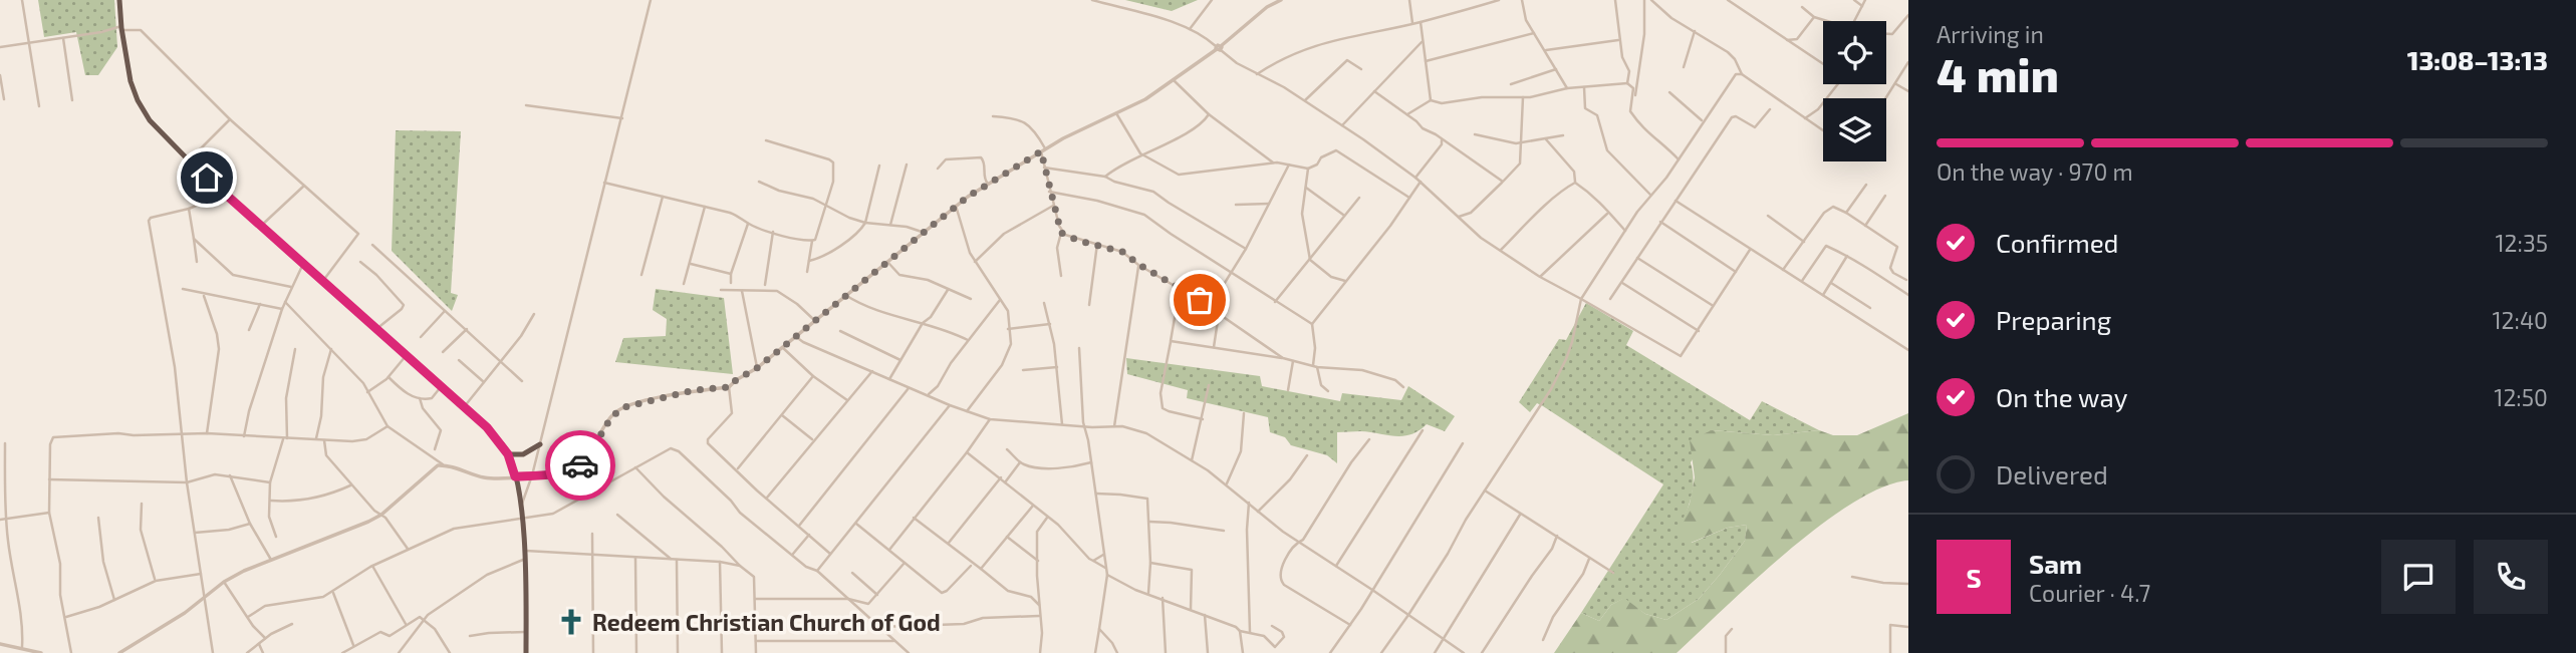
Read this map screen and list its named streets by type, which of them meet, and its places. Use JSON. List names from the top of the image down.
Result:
{
  "places": {
    "church": ["Redeem Christian Church of God"]
  },
  "page": {
    "heading": ["4 min", "Arriving in", "13:08–13:13"],
    "panel": ["Sam", "Courier · 4.7"],
    "bar": "On the way · 970 m",
    "list": [
      ["Confirmed", "12:35"],
      ["Preparing", "12:40"],
      ["On the way", "12:50"],
      "Delivered"
    ],
    "round": "S"
  }
}
